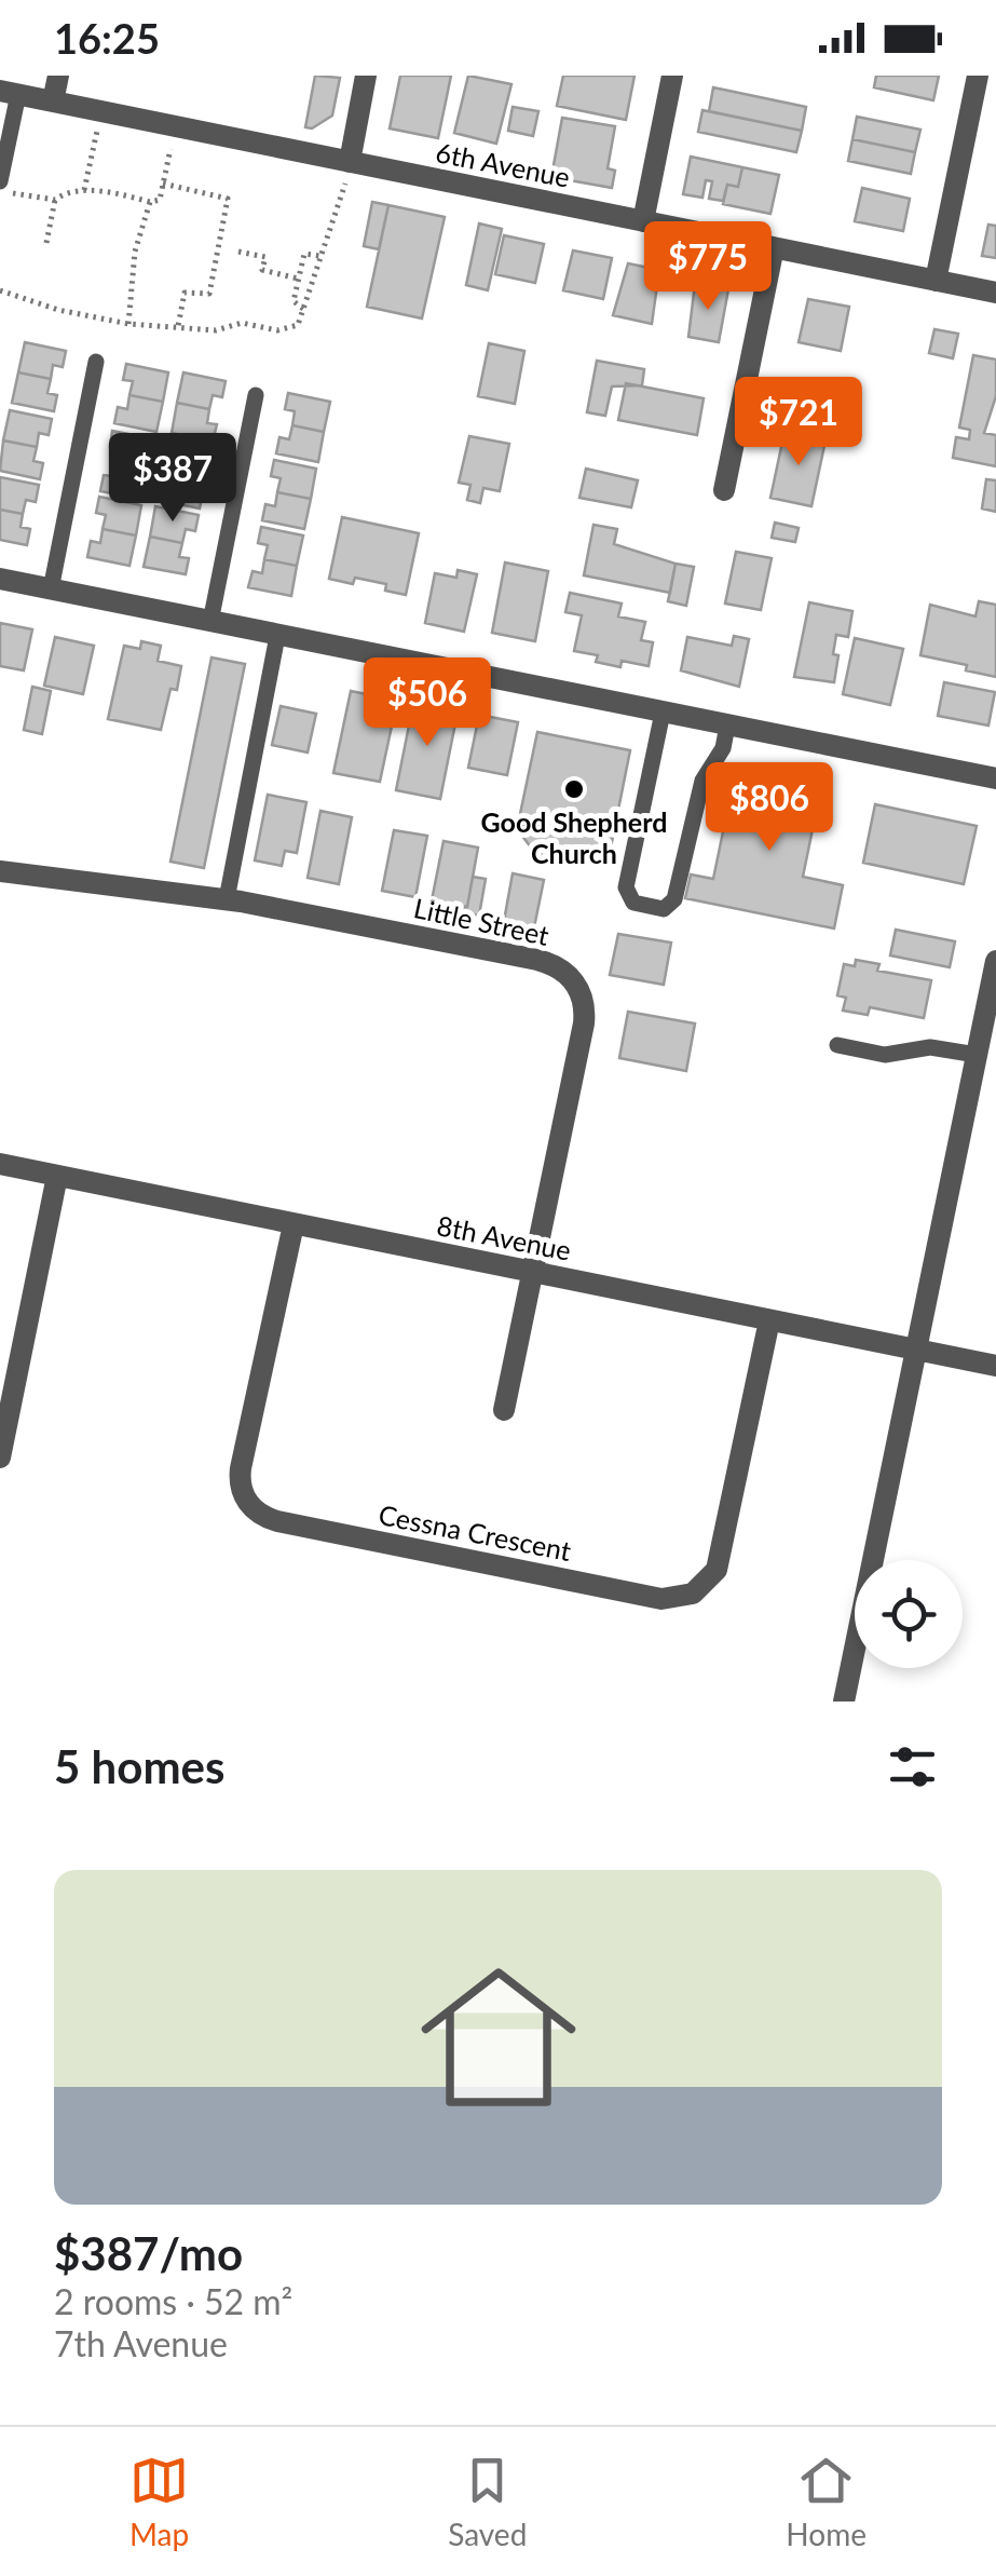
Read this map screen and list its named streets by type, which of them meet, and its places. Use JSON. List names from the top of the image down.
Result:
{
  "streets": {
    "street": [
      "6th Avenue",
      "Little Street",
      "8th Avenue",
      "Cessna Crescent"
    ]
  },
  "crossings": [
    ["Little Street", "8th Avenue"],
    ["8th Avenue", "Cessna Crescent"]
  ],
  "places": ["Good Shepherd Church"],
  "page": {
    "status": "16:25",
    "price": [
      "$775",
      "$721",
      "$387",
      "$506",
      "$806"
    ],
    "heading": "5 homes",
    "list": [
      {
        "name": "$387/mo",
        "note": "2 rooms · 52 m² · 7th Avenue"
      }
    ],
    "tabs": ["Map", "Saved", "Home"]
  }
}
